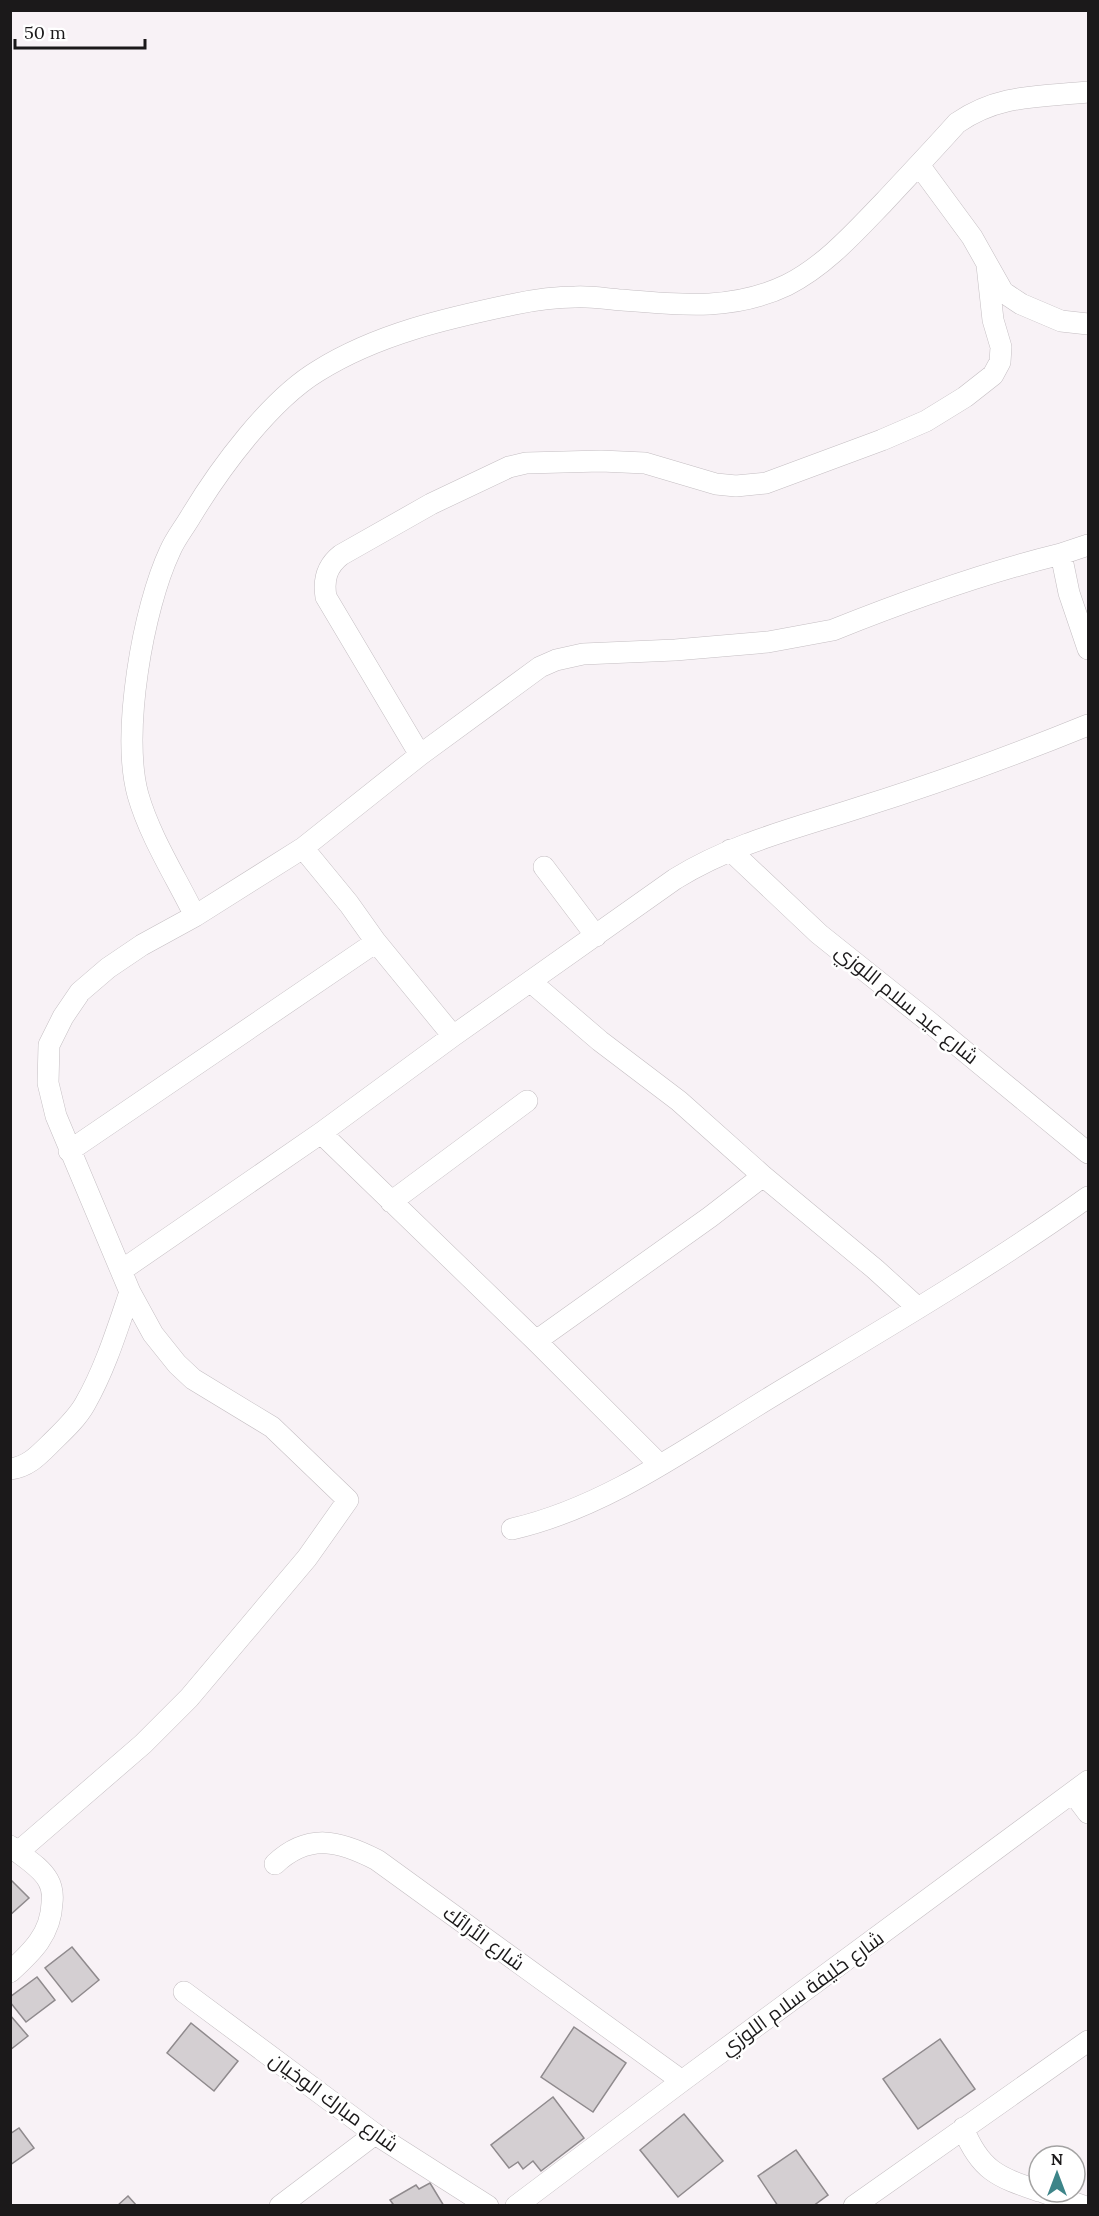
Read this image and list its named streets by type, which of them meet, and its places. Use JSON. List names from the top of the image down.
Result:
{
  "streets": {
    "street": [
      "شارع عيد سلام اللوزي",
      "شارع الأرائك",
      "شارع خليفة سلام اللوزي",
      "شارع مبارك الوخيان"
    ]
  },
  "crossings": [
    ["شارع الأرائك", "شارع خليفة سلام اللوزي"]
  ],
  "scale_bar": "50 m",
  "north": "top"
}
